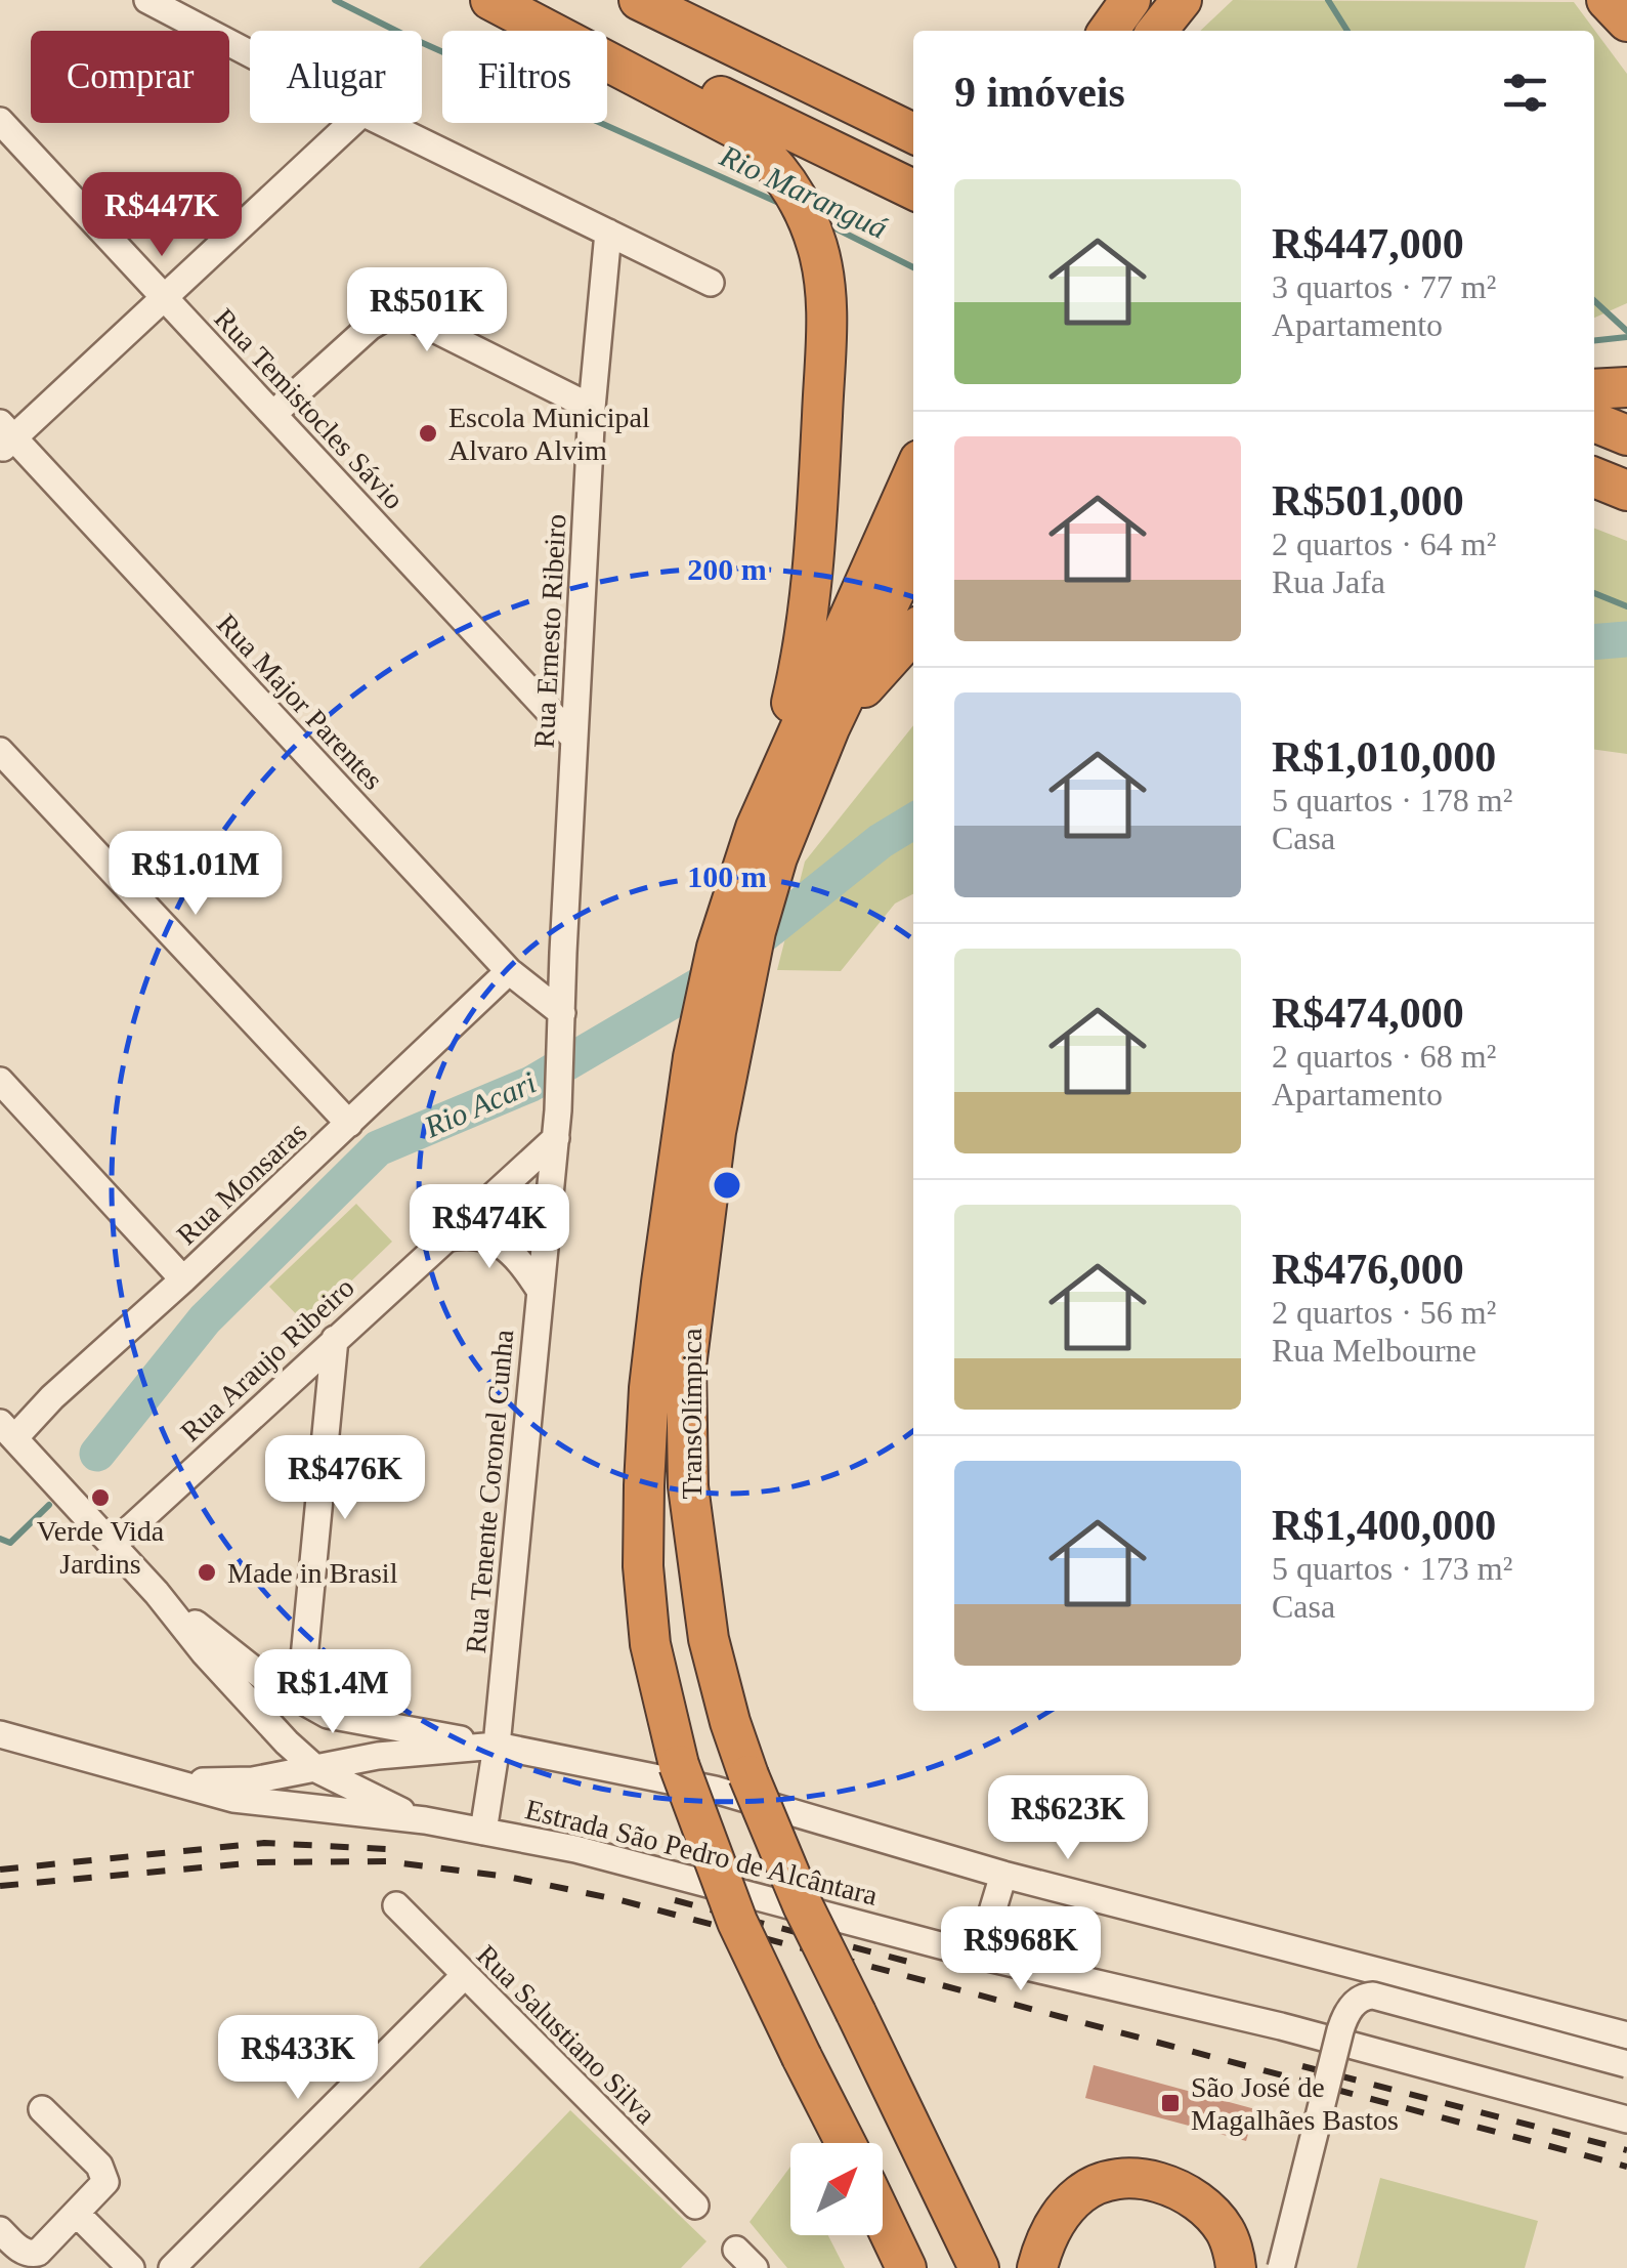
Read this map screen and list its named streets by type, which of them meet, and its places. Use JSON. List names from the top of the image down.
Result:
{
  "streets": {
    "highway": ["TransOlímpica"],
    "street": [
      "Rua Temistocles Sávio",
      "Rua Ernesto Ribeiro",
      "Rua Major Parentes",
      "Rua Monsaras",
      "Rua Araujo Ribeiro",
      "Rua Tenente Coronel Cunha",
      "Estrada São Pedro de Alcântara",
      "Rua Salustiano Silva"
    ]
  },
  "crossings": [
    ["Rua Temistocles Sávio", "Rua Ernesto Ribeiro"],
    ["Rua Ernesto Ribeiro", "Rua Major Parentes"],
    ["Rua Ernesto Ribeiro", "Rua Tenente Coronel Cunha"],
    ["Rua Major Parentes", "Rua Monsaras"],
    ["Rua Major Parentes", "Rua Tenente Coronel Cunha"],
    ["Rua Araujo Ribeiro", "Rua Tenente Coronel Cunha"],
    ["Rua Tenente Coronel Cunha", "Estrada São Pedro de Alcântara"]
  ],
  "water": ["Rio Maranguá", "Rio Acari"],
  "places": {
    "other": ["Escola Municipal Alvaro Alvim", "Verde Vida Jardins", "Made in Brasil"],
    "transit": ["São José de Magalhães Bastos"]
  },
  "north": "top right",
  "page": {
    "chip": ["Comprar", "Alugar", "Filtros"],
    "heading": "9 imóveis",
    "list": [
      {
        "name": "R$447,000",
        "note": "3 quartos · 77 m² · Apartamento"
      },
      {
        "name": "R$501,000",
        "note": "2 quartos · 64 m² · Rua Jafa"
      },
      {
        "name": "R$1,010,000",
        "note": "5 quartos · 178 m² · Casa"
      },
      {
        "name": "R$474,000",
        "note": "2 quartos · 68 m² · Apartamento"
      },
      {
        "name": "R$476,000",
        "note": "2 quartos · 56 m² · Rua Melbourne"
      },
      {
        "name": "R$1,400,000",
        "note": "5 quartos · 173 m² · Casa"
      }
    ],
    "price": [
      "R$447K",
      "R$501K",
      "R$1.01M",
      "R$474K",
      "R$476K",
      "R$1.4M",
      "R$623K",
      "R$968K",
      "R$433K"
    ]
  },
  "rings": ["200 m", "100 m"]
}
